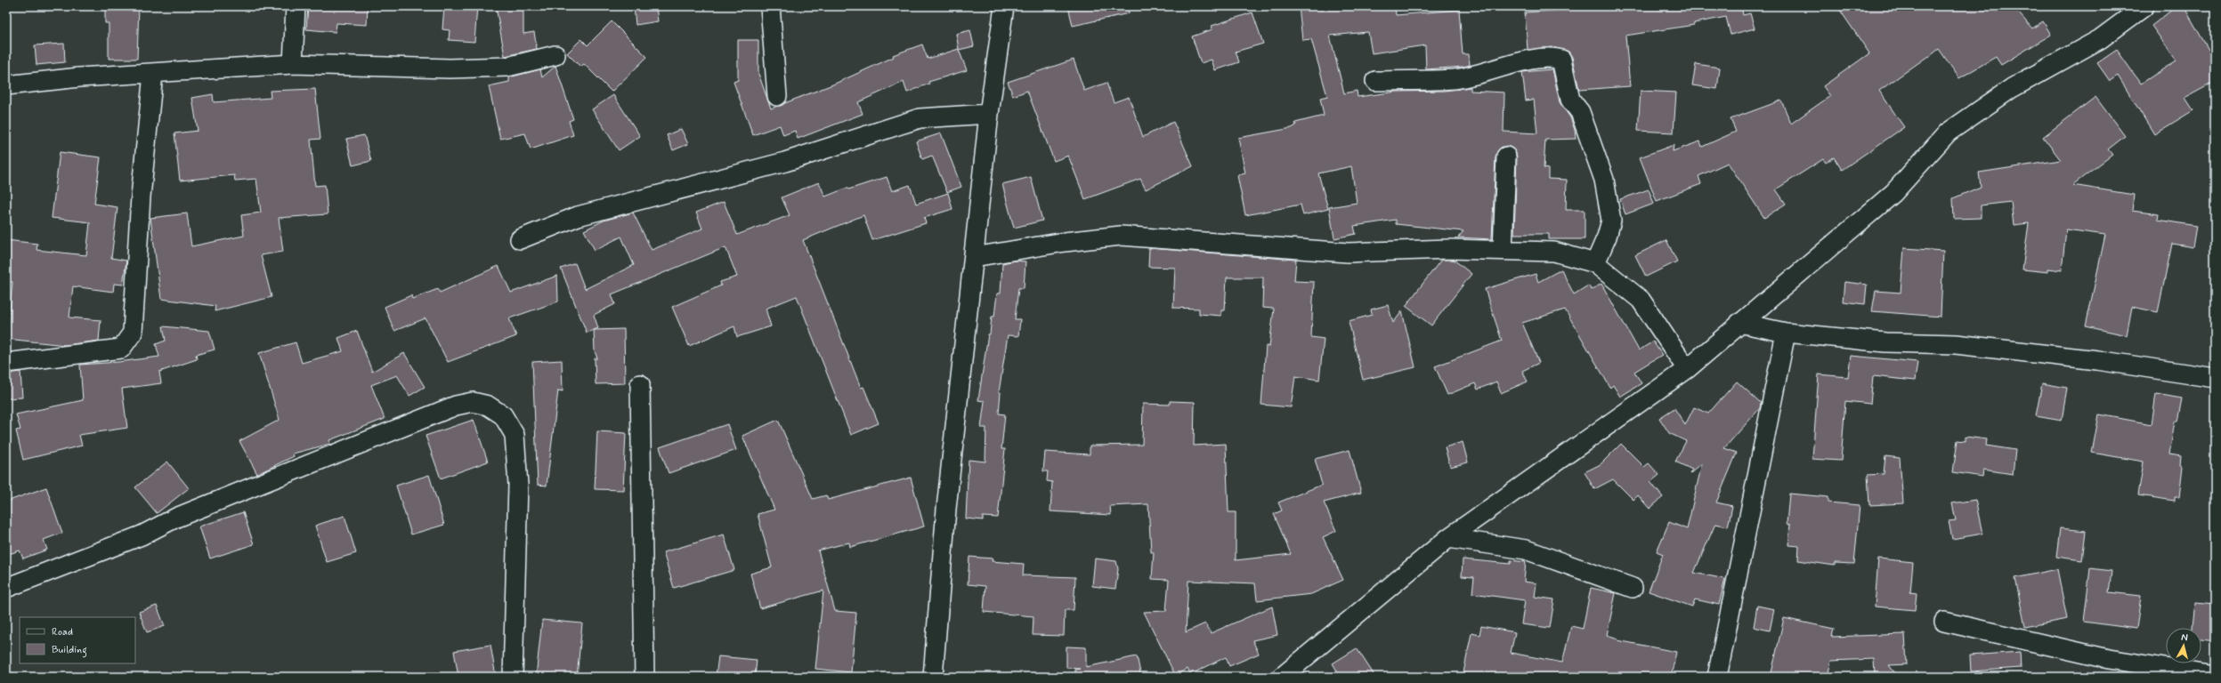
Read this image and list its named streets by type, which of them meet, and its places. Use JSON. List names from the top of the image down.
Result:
{
  "legend": ["Road", "Building"],
  "north": "top"
}
